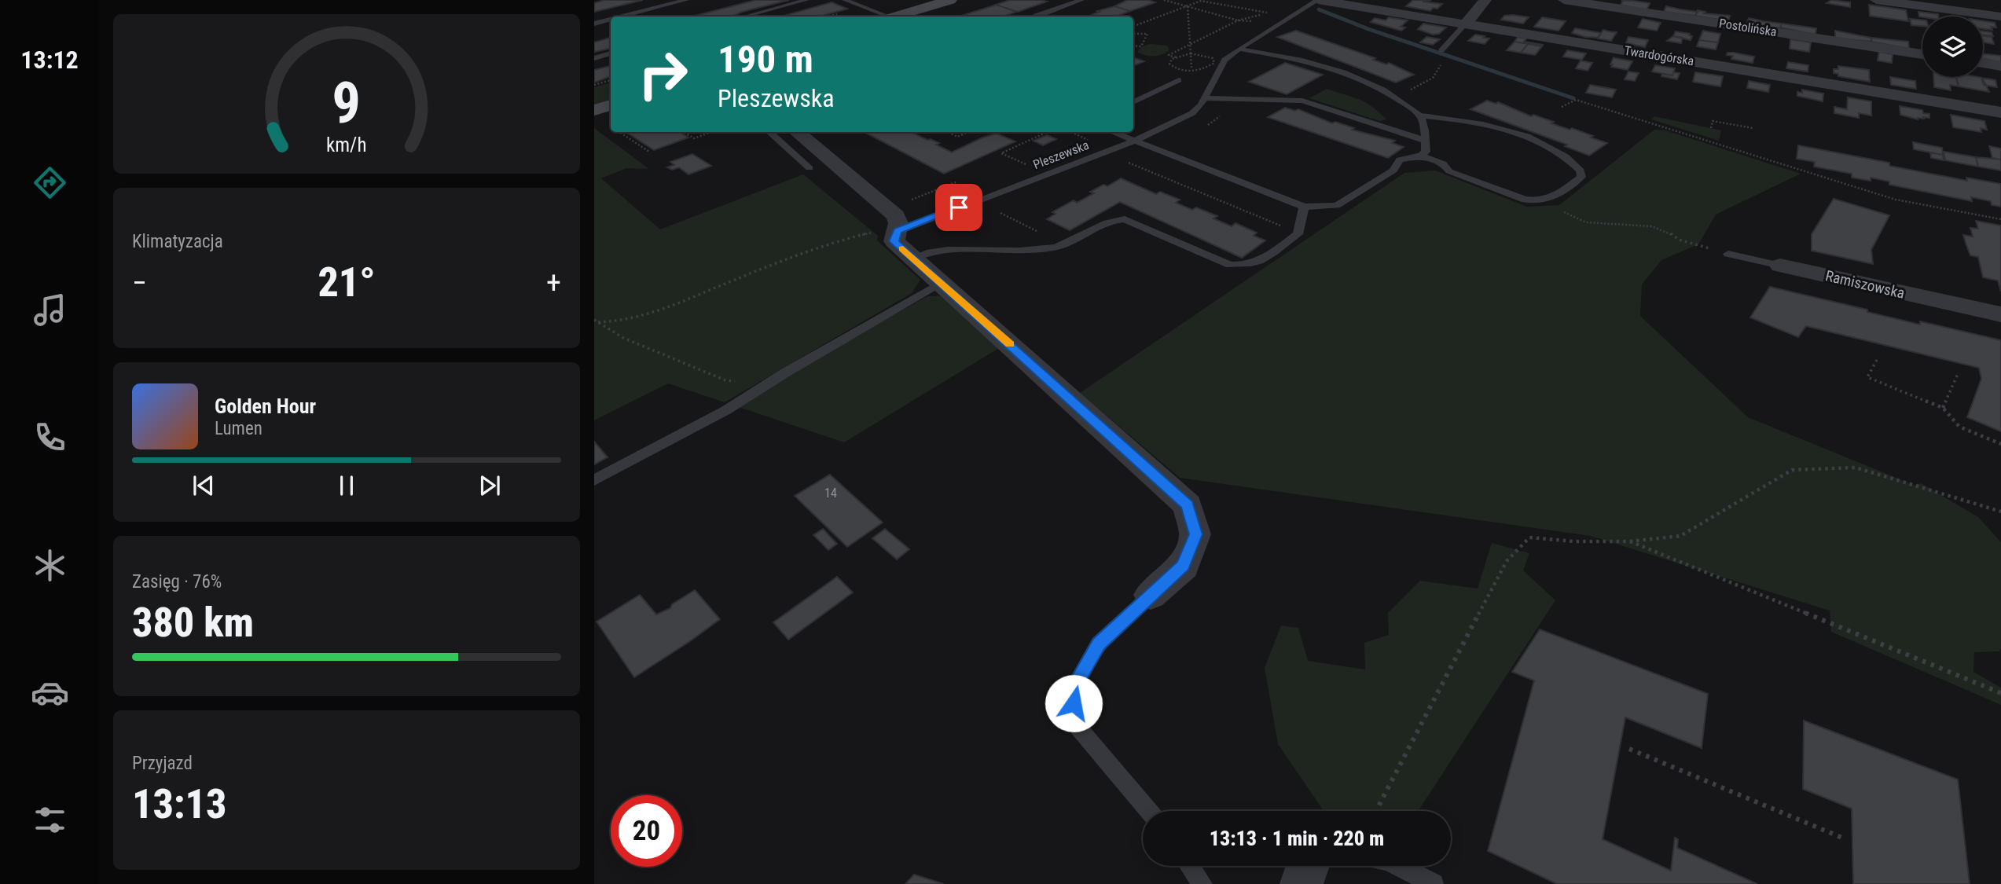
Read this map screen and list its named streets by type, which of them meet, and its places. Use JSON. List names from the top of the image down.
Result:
{
  "streets": {
    "street": ["Postolińska", "Twardogórska", "Ramiszowska"],
    "lane": ["Pleszewska"]
  },
  "crossings": [
    ["Twardogórska", "Pleszewska"]
  ],
  "house_numbers": ["14"],
  "page": {
    "tabs": "13:12",
    "turn": ["190 m", "Pleszewska"],
    "tile": [
      "Klimatyzacja",
      ["Zasięg · 76%", "380 km"],
      ["Przyjazd", "13:13"]
    ],
    "heat": ["−", "21°", "+"],
    "song": ["Golden Hour", "Lumen"],
    "limit": "20",
    "trip": "13:13 · 1 min · 220 m",
    "gauge": ["9", "km/h"]
  }
}
